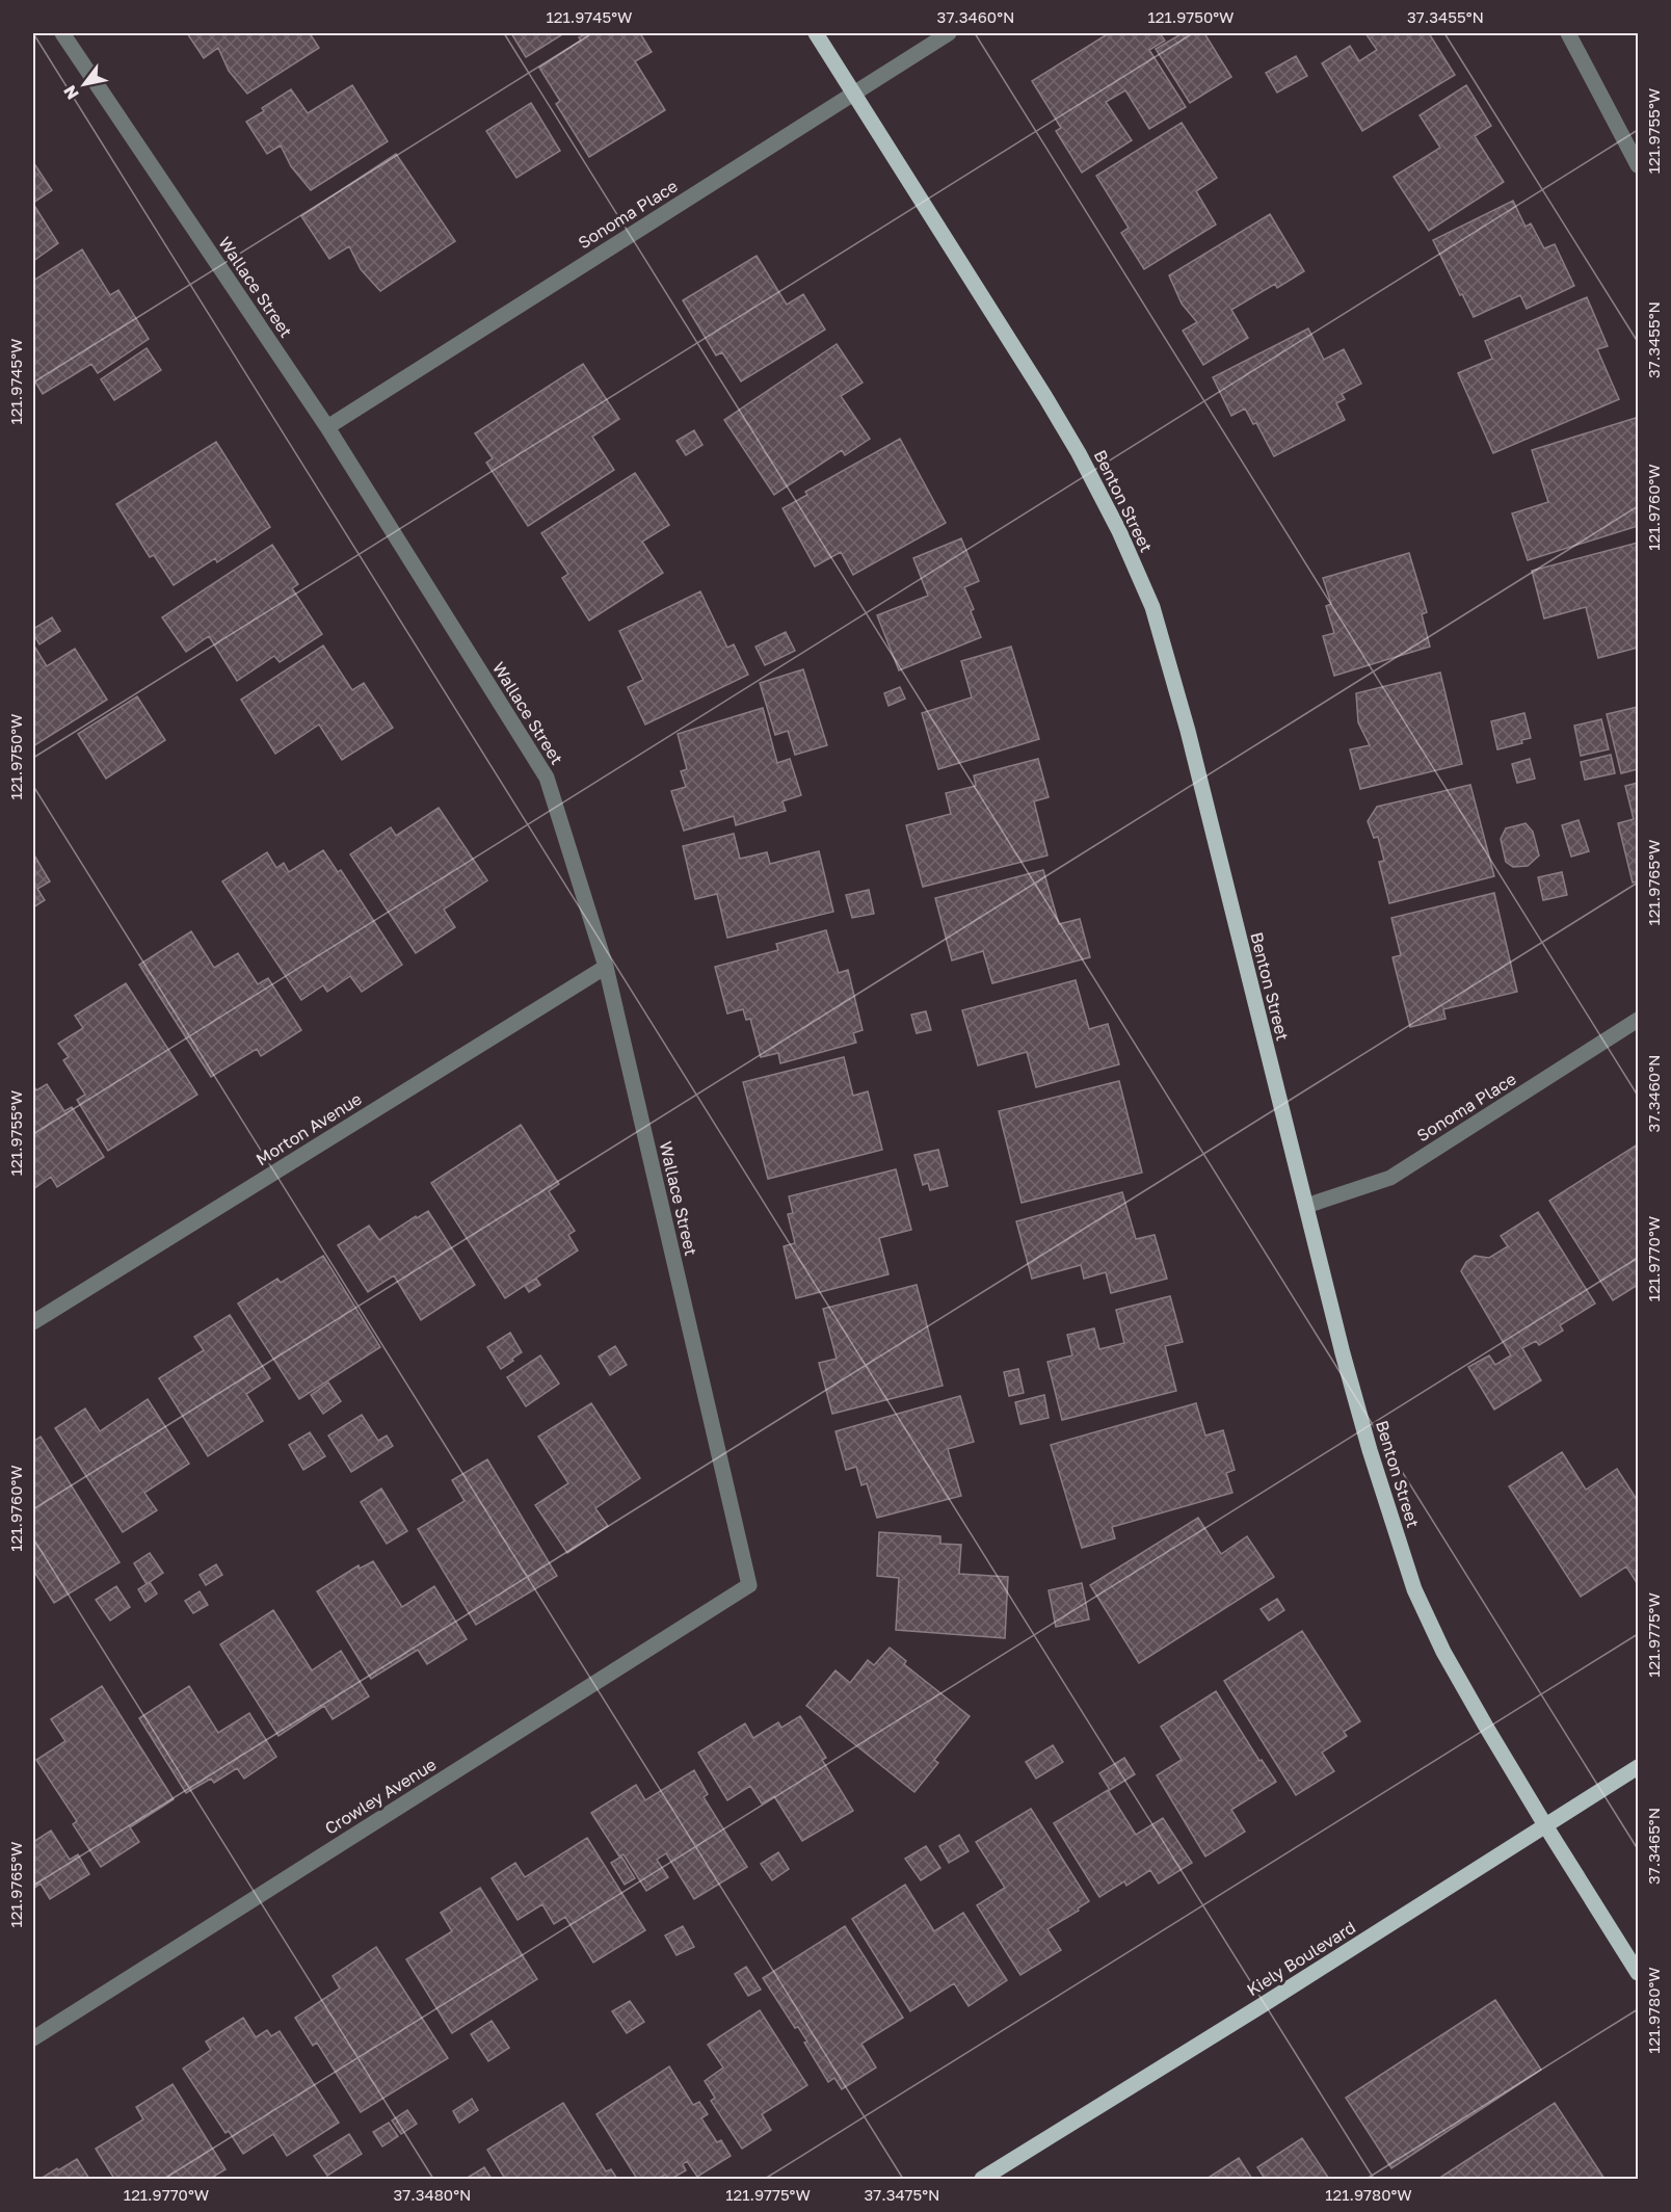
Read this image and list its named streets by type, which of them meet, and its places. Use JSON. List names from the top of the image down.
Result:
{
  "streets": {
    "main road": ["Benton Street", "Kiely Boulevard"],
    "street": [
      "Sonoma Place",
      "Wallace Street",
      "Morton Avenue",
      "Crowley Avenue"
    ]
  },
  "crossings": [
    ["Sonoma Place", "Wallace Street"],
    ["Sonoma Place", "Benton Street"],
    ["Wallace Street", "Morton Avenue"],
    ["Wallace Street", "Crowley Avenue"],
    ["Benton Street", "Kiely Boulevard"]
  ],
  "north": "bottom left",
  "coordinates": [
    "121.9745°W",
    "37.3460°N",
    "121.9750°W",
    "37.3455°N",
    "121.9755°W",
    "121.9760°W",
    "121.9765°W",
    "121.9770°W",
    "121.9775°W",
    "37.3465°N",
    "121.9780°W",
    "37.3480°N",
    "37.3475°N"
  ]
}
